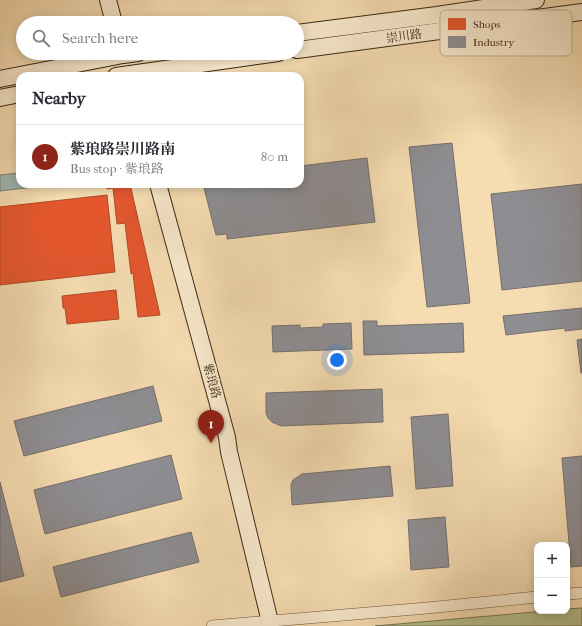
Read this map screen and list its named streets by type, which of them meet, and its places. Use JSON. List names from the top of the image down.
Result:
{
  "streets": {
    "main road": ["崇川路", "紫琅路"]
  },
  "legend": ["Shops", "Industry"],
  "page": {
    "search": "Search here",
    "heading": "Nearby",
    "list": [
      {
        "mark": "1",
        "name": "紫琅路崇川路南",
        "note": "Bus stop · 紫琅路",
        "value": "80 m"
      }
    ],
    "pins": "1",
    "map_buttons": ["+", "−"]
  }
}
